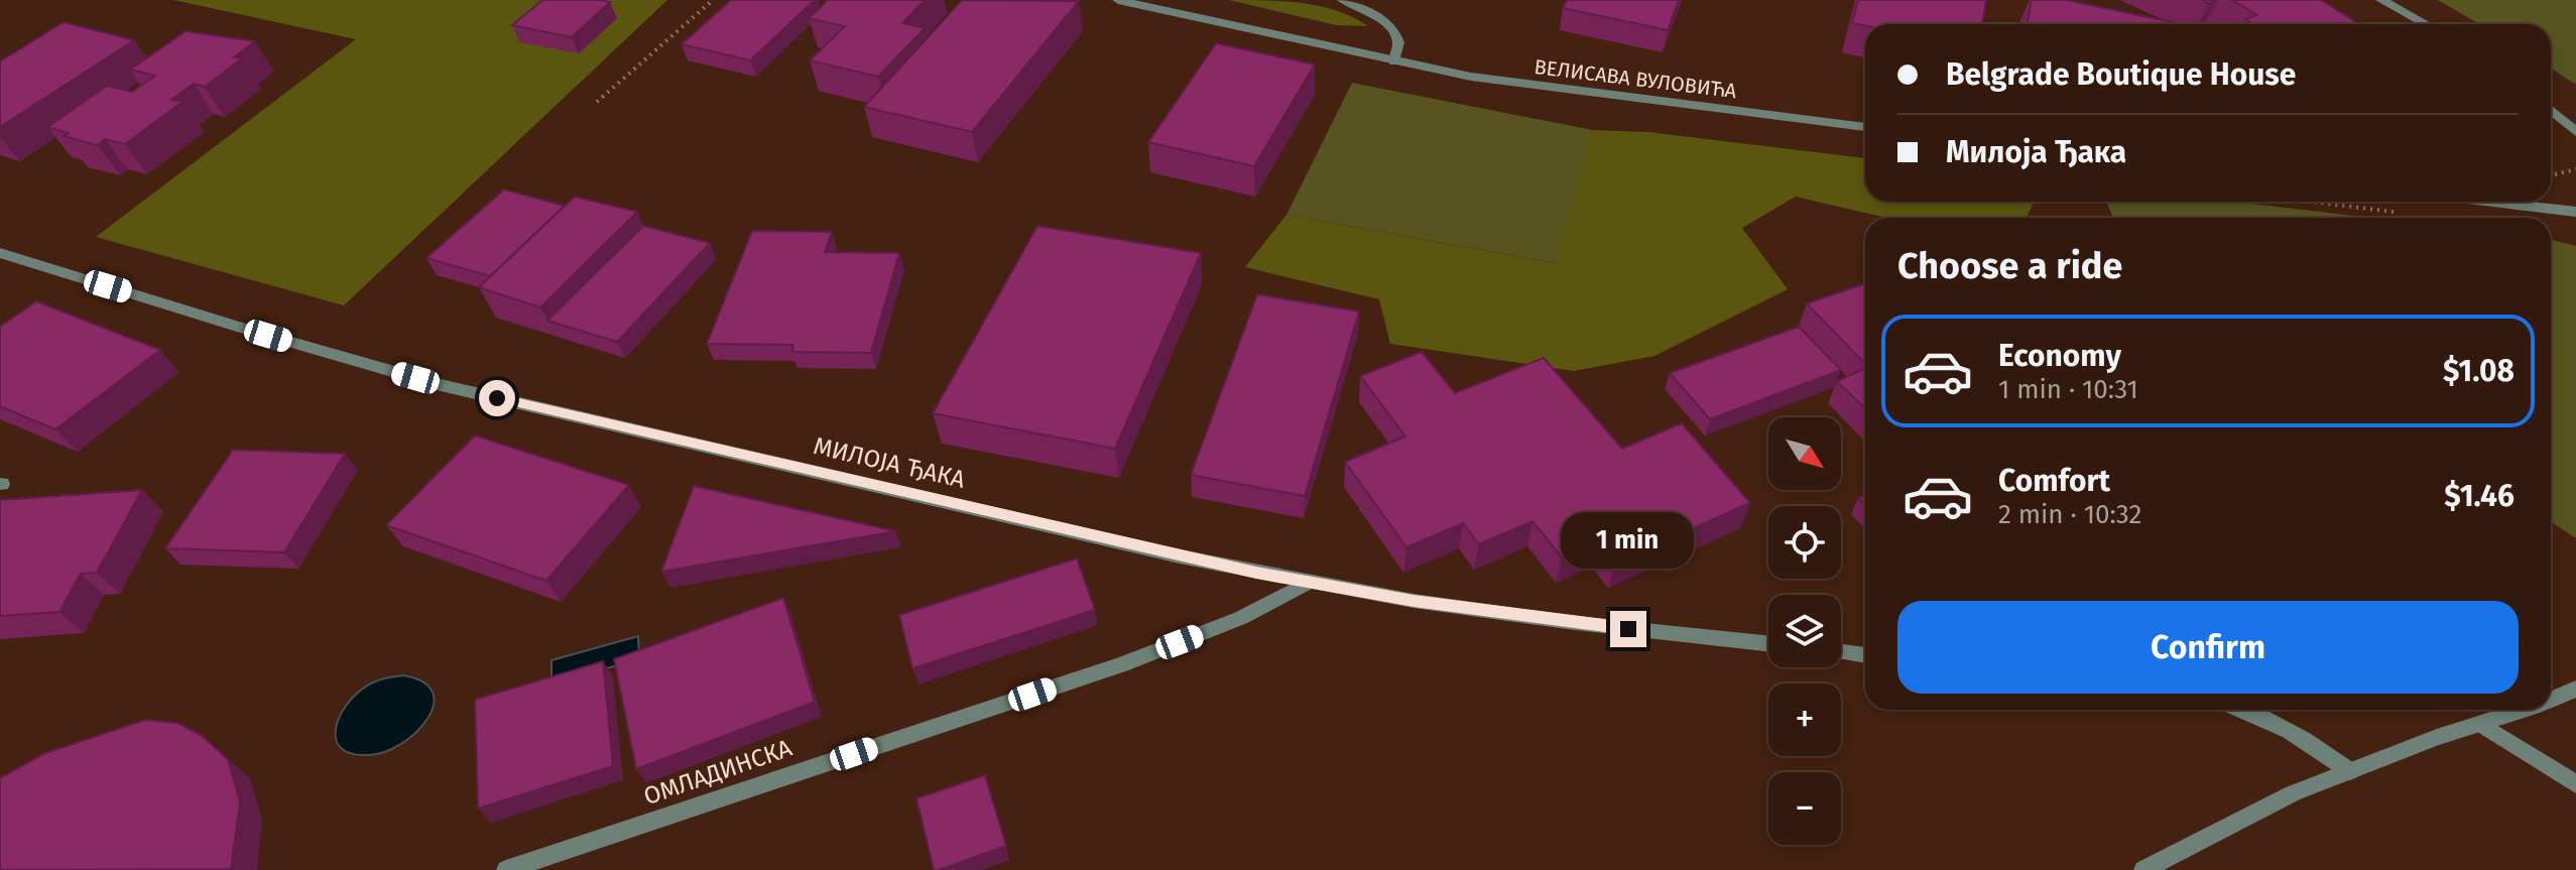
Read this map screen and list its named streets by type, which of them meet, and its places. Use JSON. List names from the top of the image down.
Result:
{
  "streets": {
    "street": ["ВЕЛИСАВА ВУЛОВИЋА", "МИЛОЈА ЂАКА", "ОМЛАДИНСКА"]
  },
  "crossings": [
    ["МИЛОЈА ЂАКА", "ОМЛАДИНСКА"]
  ],
  "north": "bottom right",
  "page": {
    "banner": ["Belgrade Boutique House", "Милоја Ђака"],
    "heading": "Choose a ride",
    "list": [
      {
        "name": "Economy",
        "note": "1 min · 10:31",
        "value": "$1.08"
      },
      {
        "name": "Comfort",
        "note": "2 min · 10:32",
        "value": "$1.46"
      }
    ],
    "map_buttons": ["+", "−"],
    "bubble": "1 min",
    "buttons": "Confirm"
  }
}
